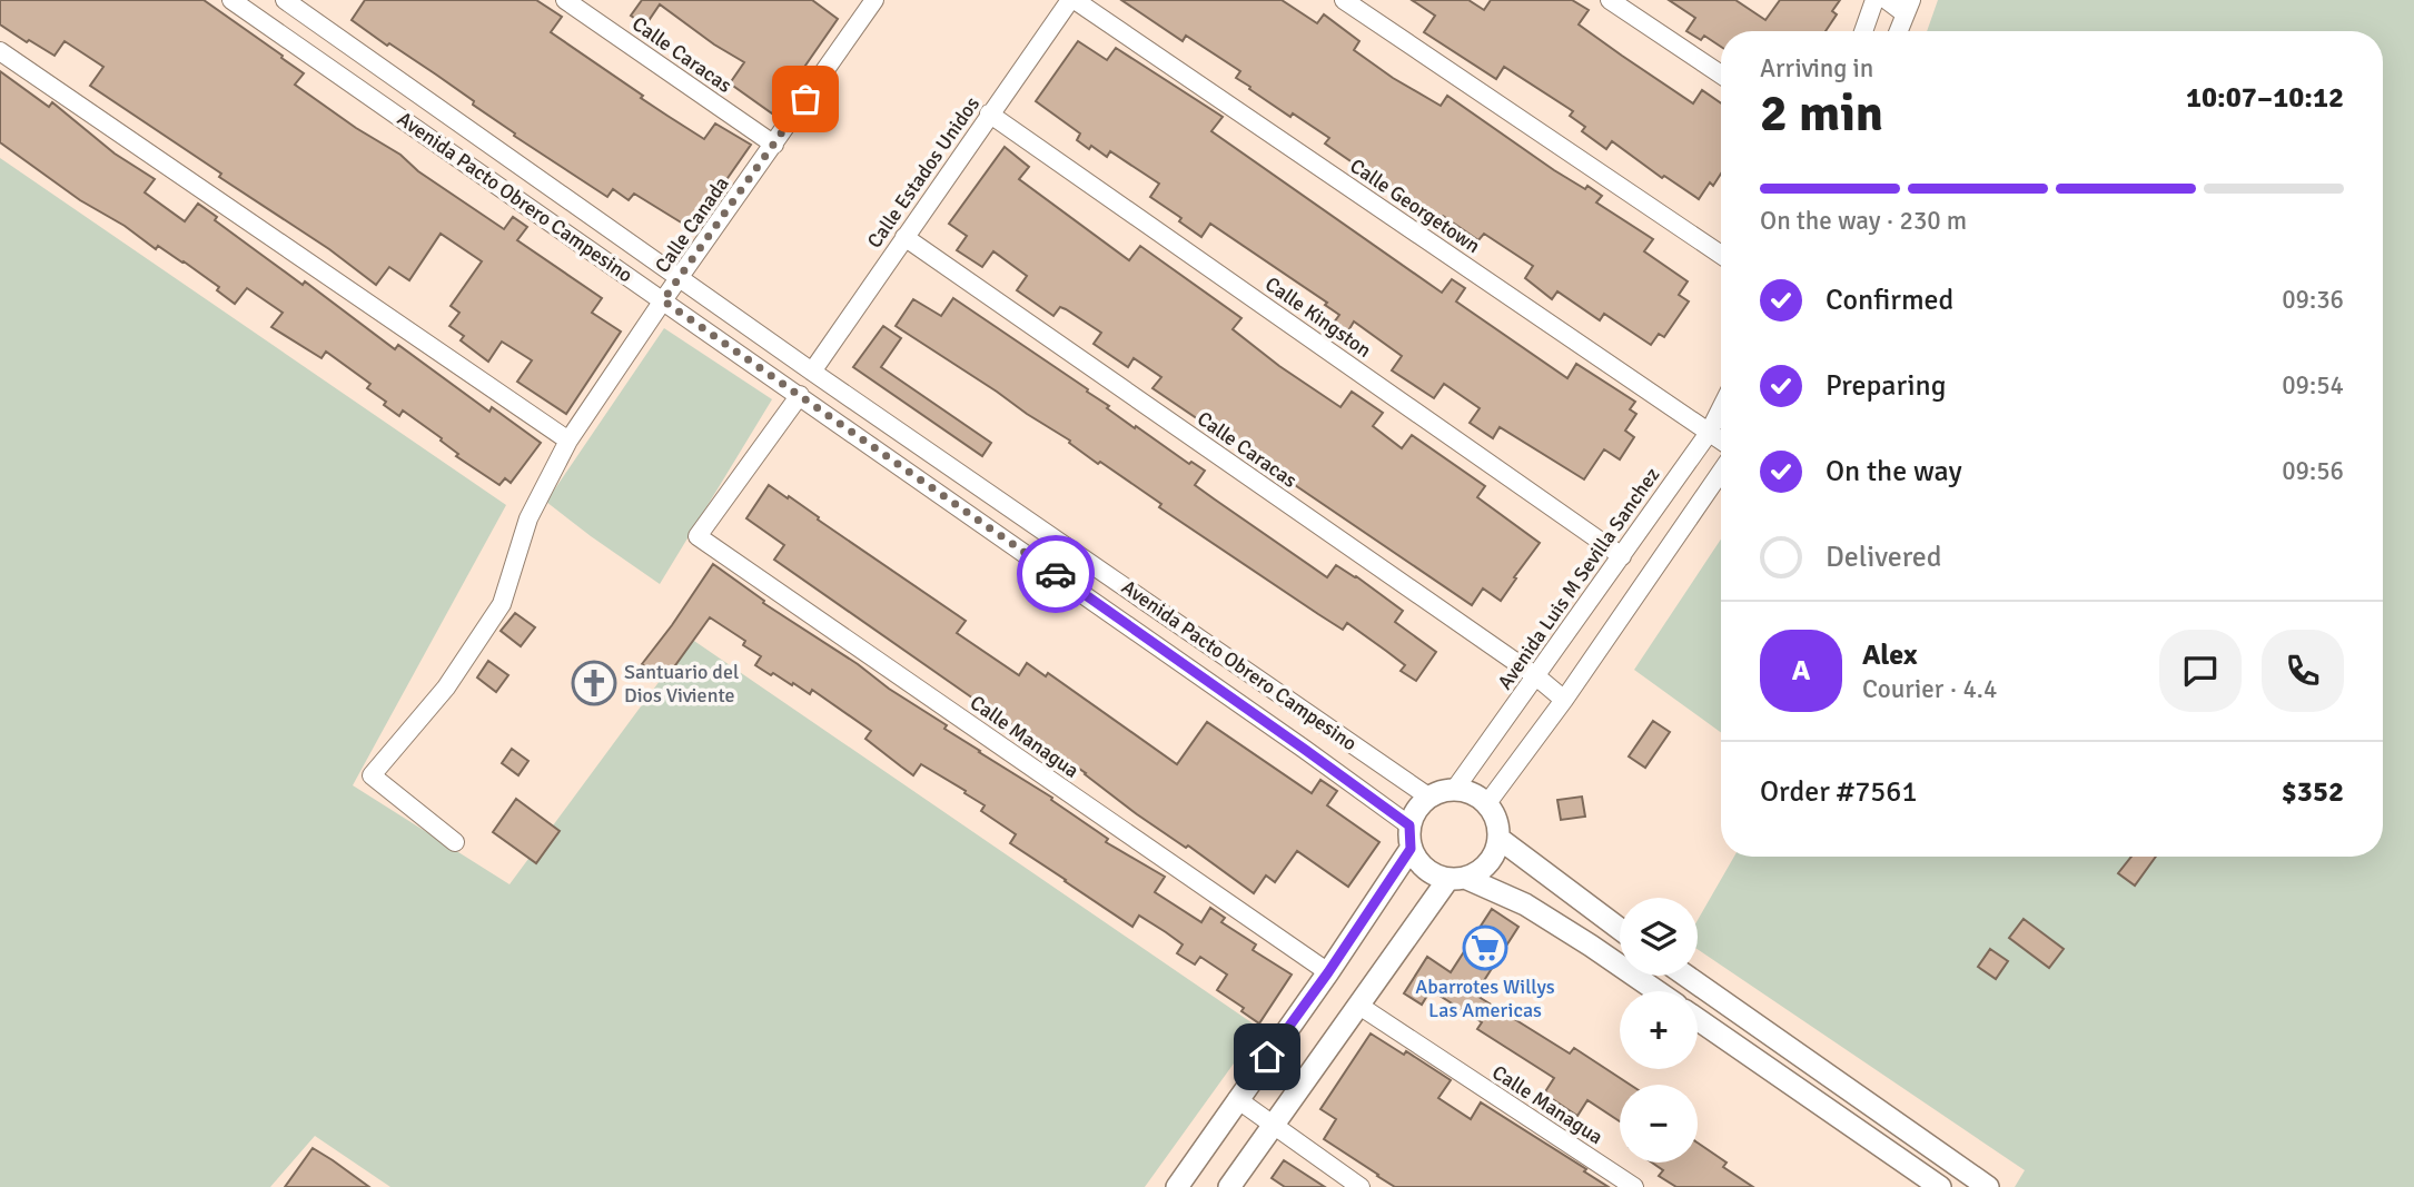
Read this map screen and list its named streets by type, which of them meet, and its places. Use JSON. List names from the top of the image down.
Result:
{
  "streets": {
    "street": [
      "Calle Caracas",
      "Calle Estados Unidos",
      "Avenida Pacto Obrero Campesino",
      "Calle Georgetown",
      "Calle Canada",
      "Calle Kingston",
      "Avenida Luis M Sevilla Sanchez",
      "Calle Managua"
    ]
  },
  "crossings": [
    ["Calle Caracas", "Calle Estados Unidos"],
    ["Calle Caracas", "Calle Canada"],
    ["Calle Caracas", "Avenida Luis M Sevilla Sanchez"],
    ["Calle Estados Unidos", "Avenida Pacto Obrero Campesino"],
    ["Calle Estados Unidos", "Calle Georgetown"],
    ["Calle Estados Unidos", "Calle Kingston"],
    ["Avenida Pacto Obrero Campesino", "Calle Canada"],
    ["Avenida Pacto Obrero Campesino", "Avenida Luis M Sevilla Sanchez"],
    ["Avenida Pacto Obrero Campesino", "Calle Managua"],
    ["Calle Georgetown", "Avenida Luis M Sevilla Sanchez"],
    ["Calle Kingston", "Avenida Luis M Sevilla Sanchez"]
  ],
  "places": {
    "church": ["Santuario del Dios Viviente"],
    "supermarket": ["Abarrotes Willys Las Americas"]
  },
  "page": {
    "heading": ["2 min", "Arriving in", "10:07–10:12"],
    "panel": [
      "Alex",
      "Courier · 4.4",
      "Order #7561",
      "$352"
    ],
    "bar": "On the way · 230 m",
    "list": [
      ["Confirmed", "09:36"],
      ["Preparing", "09:54"],
      ["On the way", "09:56"],
      "Delivered"
    ],
    "round": "A",
    "map_buttons": ["+", "−"]
  }
}
